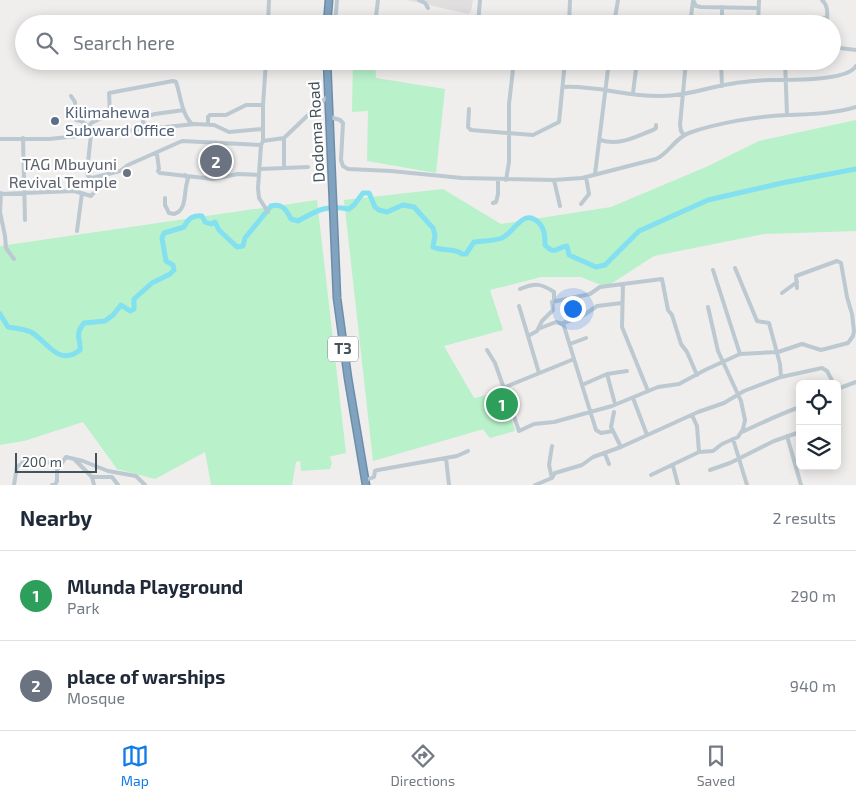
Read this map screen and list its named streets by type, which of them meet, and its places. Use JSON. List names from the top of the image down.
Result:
{
  "streets": {
    "highway": ["Dodoma Road", "T3"]
  },
  "places": ["Kilimahewa Subward Office", "TAG Mbuyuni Revival Temple"],
  "scale_bar": "200 m",
  "page": {
    "search": "Search here",
    "pins": ["2", "1"],
    "scale": "200 m",
    "heading": ["Nearby", "2 results"],
    "list": [
      {
        "mark": "1",
        "name": "Mlunda Playground",
        "note": "Park",
        "value": "290 m"
      },
      {
        "mark": "2",
        "name": "place of warships",
        "note": "Mosque",
        "value": "940 m"
      }
    ],
    "nav": ["Map", "Directions", "Saved"]
  }
}
